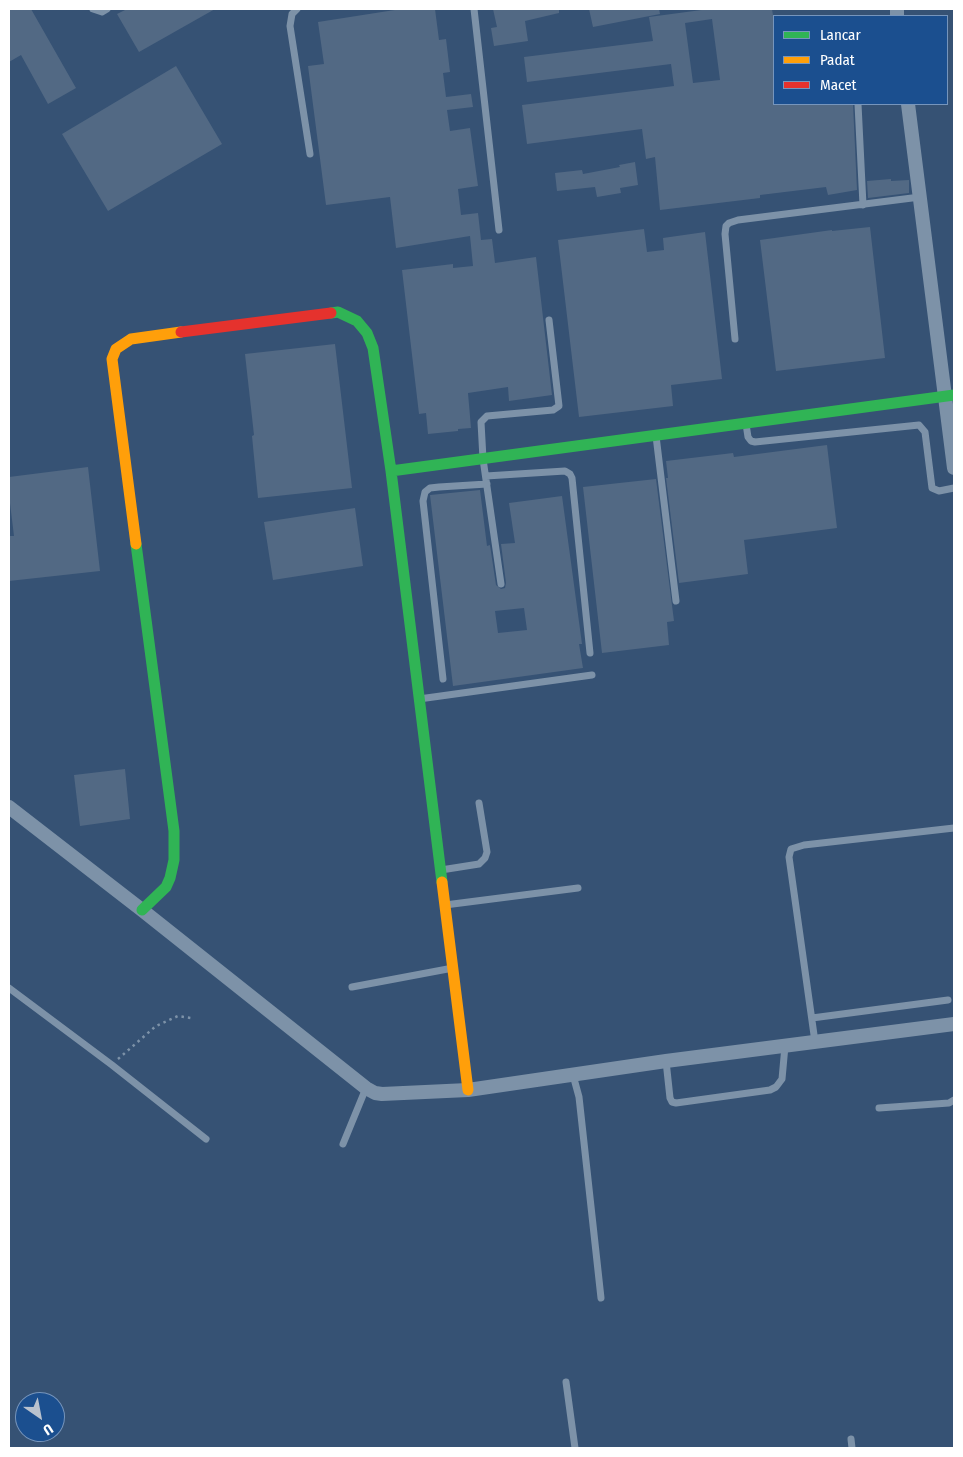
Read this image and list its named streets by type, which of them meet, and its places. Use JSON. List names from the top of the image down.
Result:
{
  "legend": ["Lancar", "Padat", "Macet"],
  "north": "bottom right"
}
